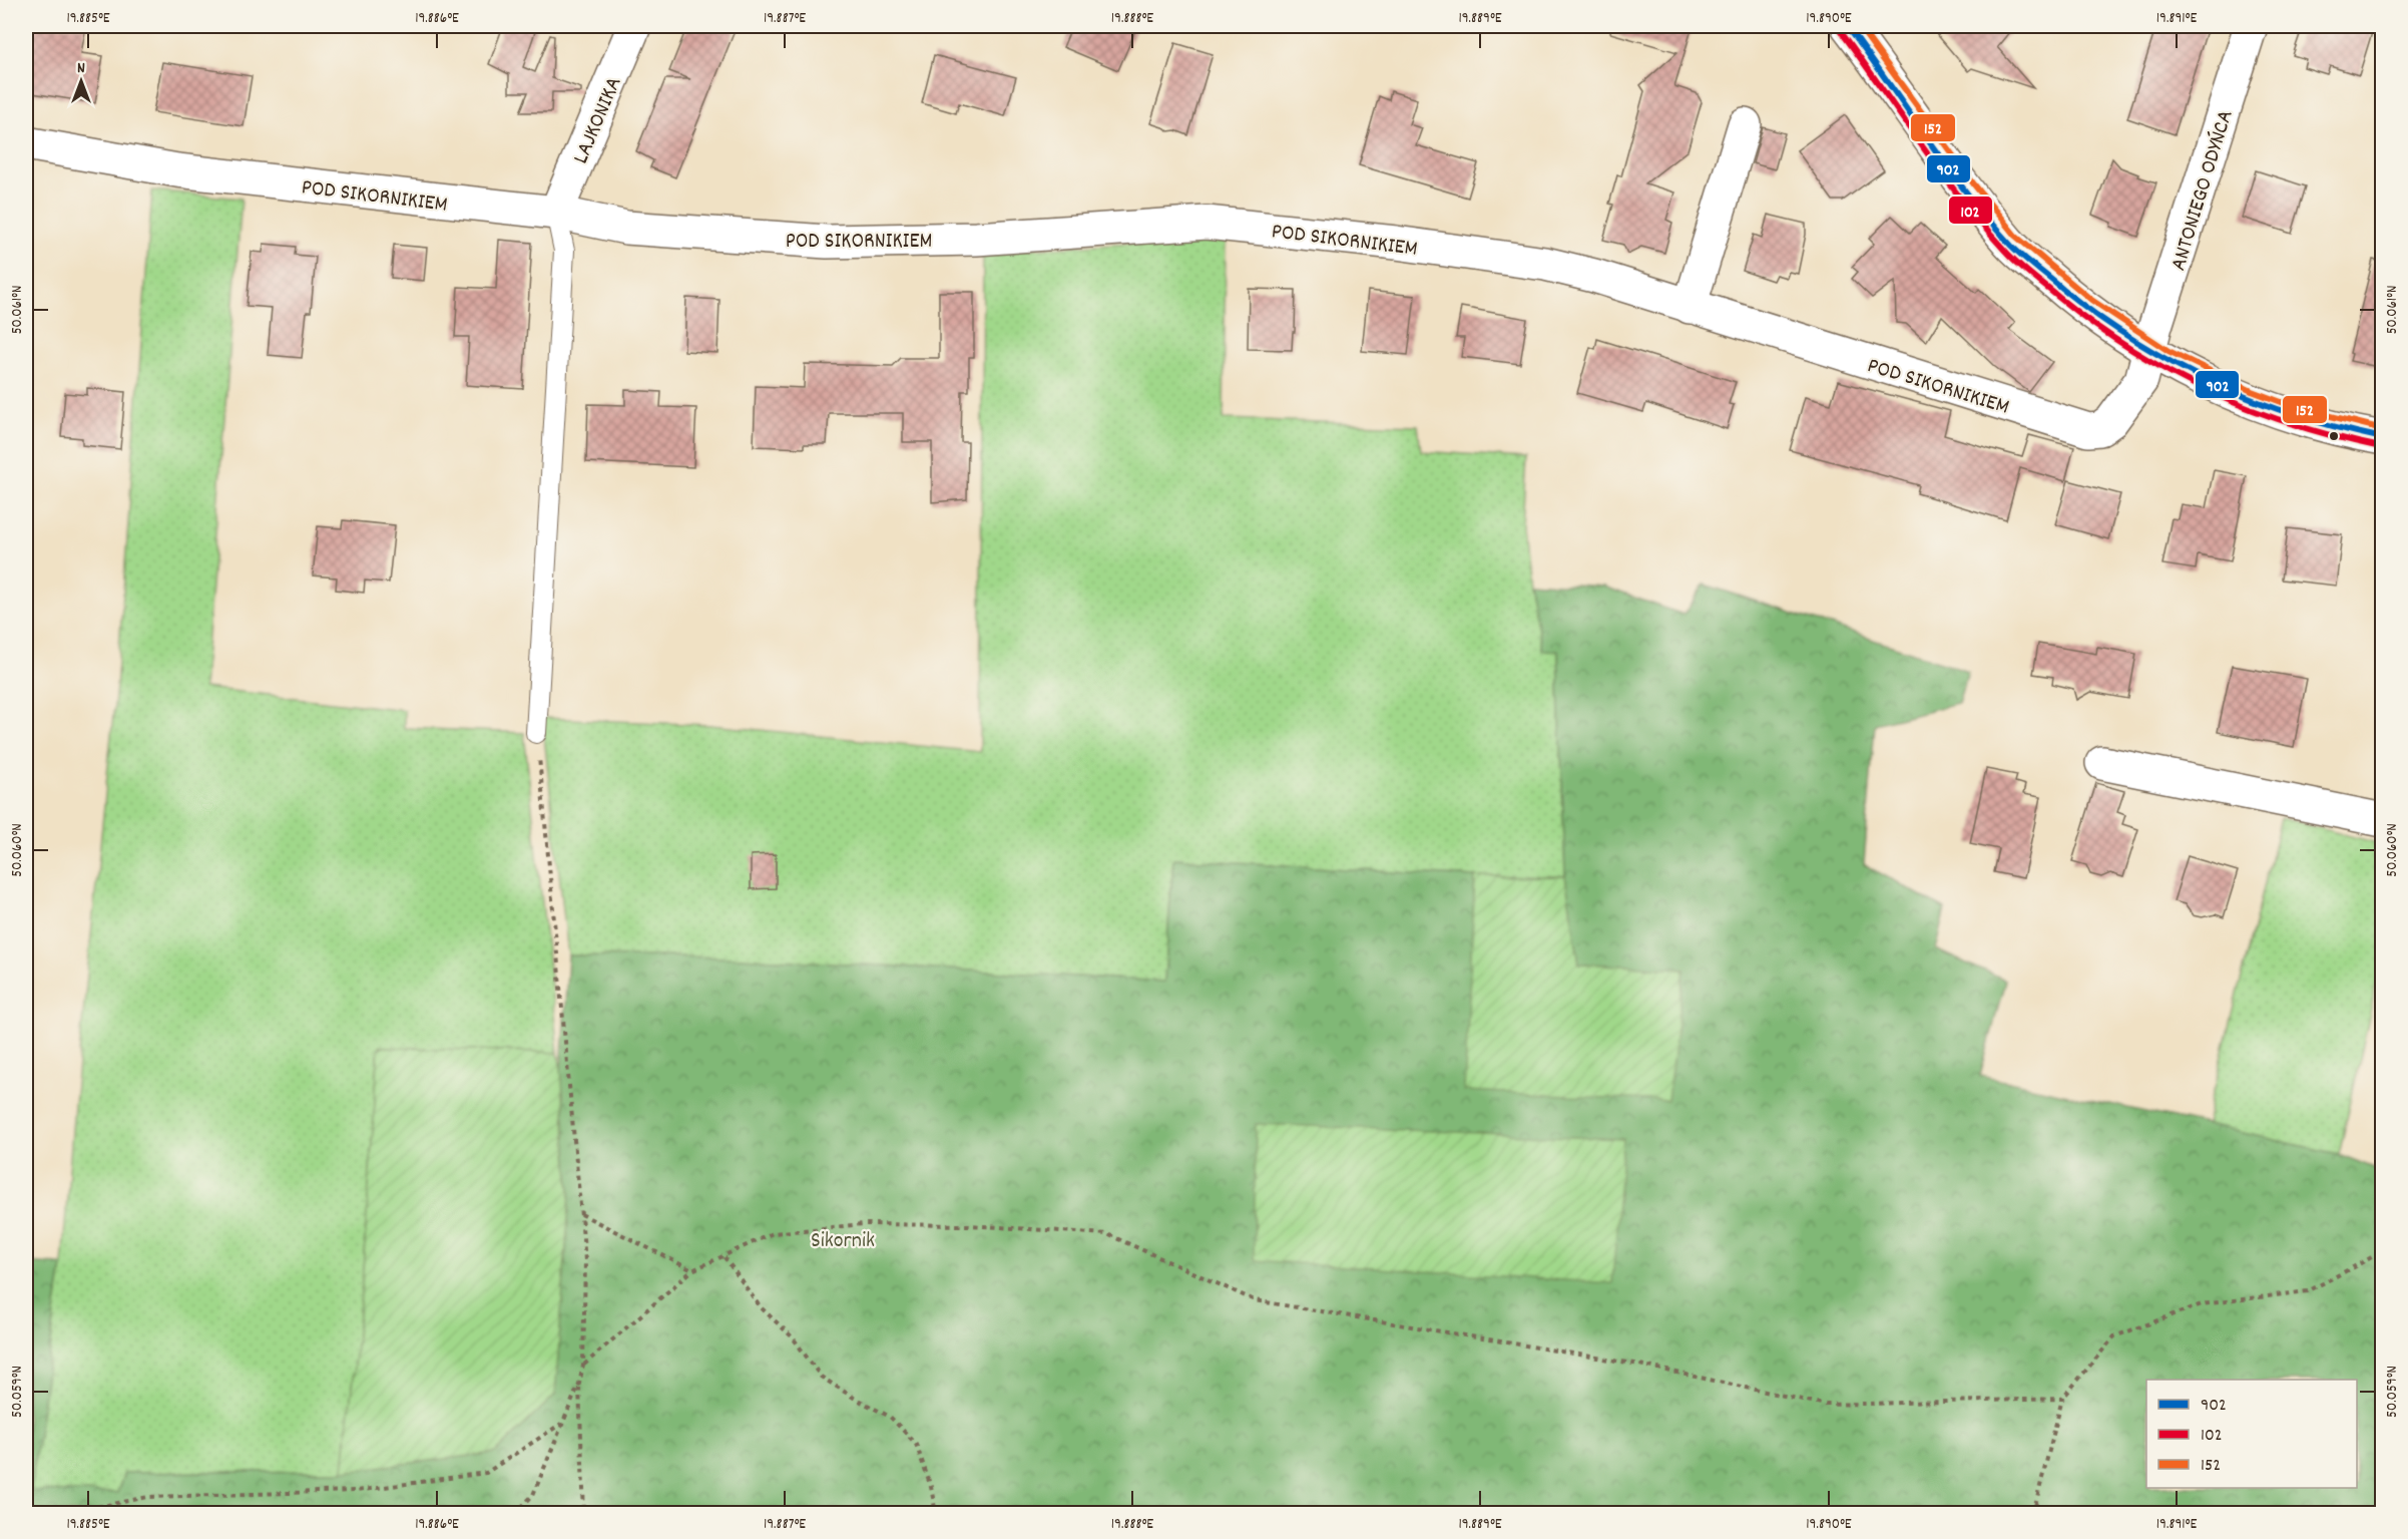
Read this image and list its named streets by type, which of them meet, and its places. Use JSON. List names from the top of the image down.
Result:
{
  "streets": {
    "street": ["LAJKONIKA", "ANTONIEGO ODYŃCA", "POD SIKORNIKIEM"]
  },
  "crossings": [
    ["LAJKONIKA", "POD SIKORNIKIEM"],
    ["ANTONIEGO ODYŃCA", "POD SIKORNIKIEM"]
  ],
  "parks": ["Sikornik"],
  "lines": ["transit line 902", "transit line 152", "transit line 102"],
  "legend": ["902", "102", "152"],
  "north": "top",
  "coordinates": [
    "19.885°E",
    "19.886°E",
    "19.887°E",
    "19.888°E",
    "19.889°E",
    "19.890°E",
    "19.891°E",
    "50.061°N",
    "50.060°N",
    "50.059°N"
  ]
}
